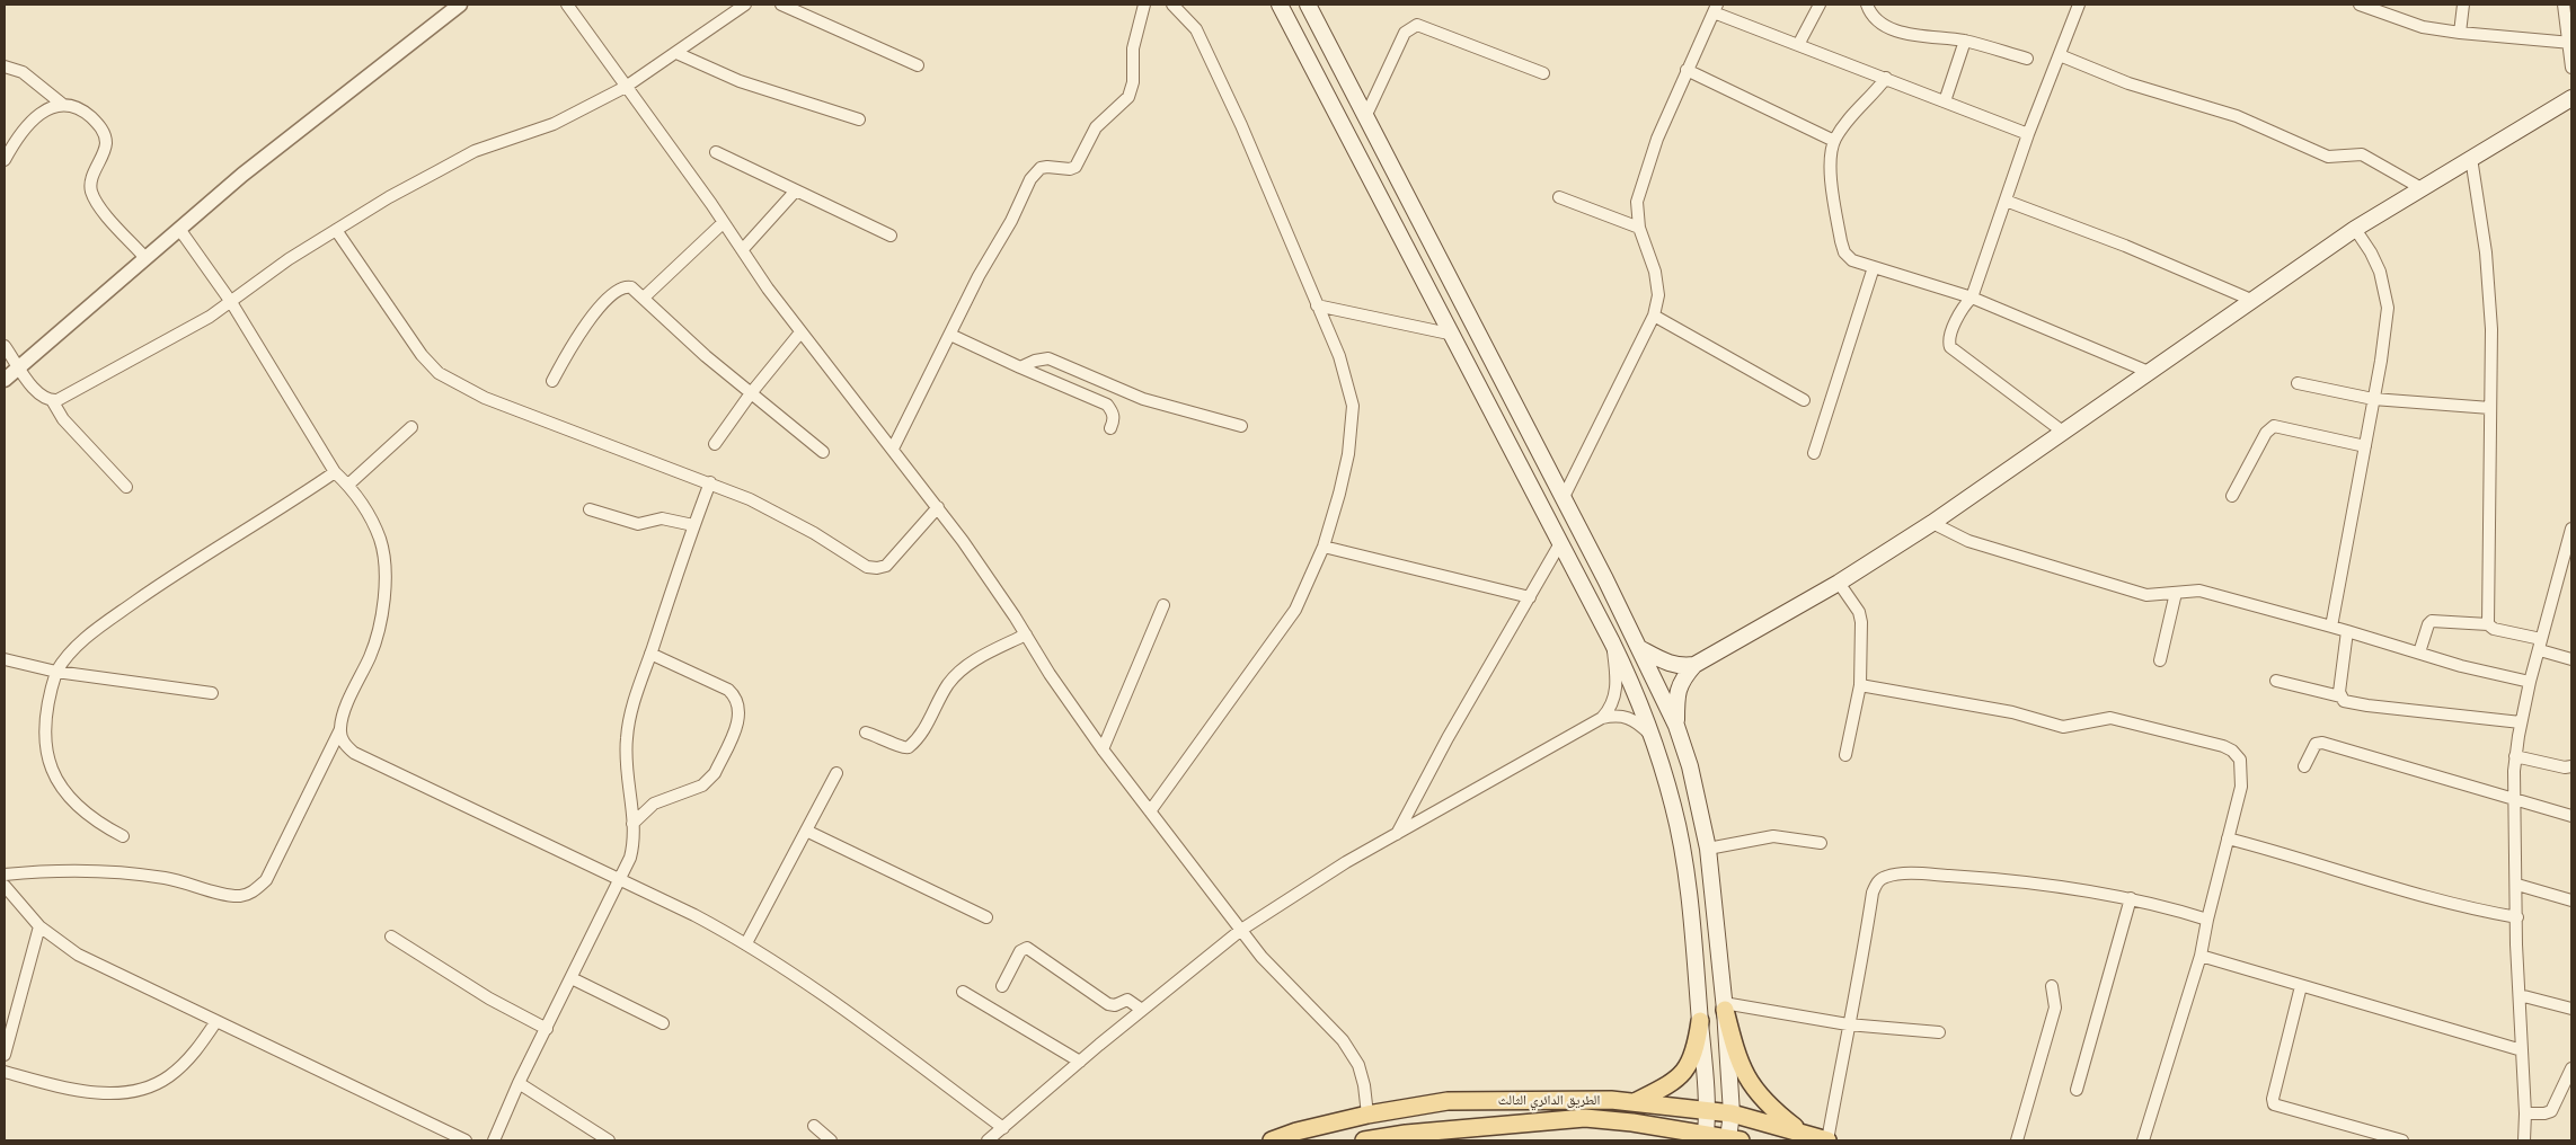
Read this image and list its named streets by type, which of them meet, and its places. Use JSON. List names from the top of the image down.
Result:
{
  "streets": {
    "main road": ["الطريق الدائري الثالث"]
  }
}
